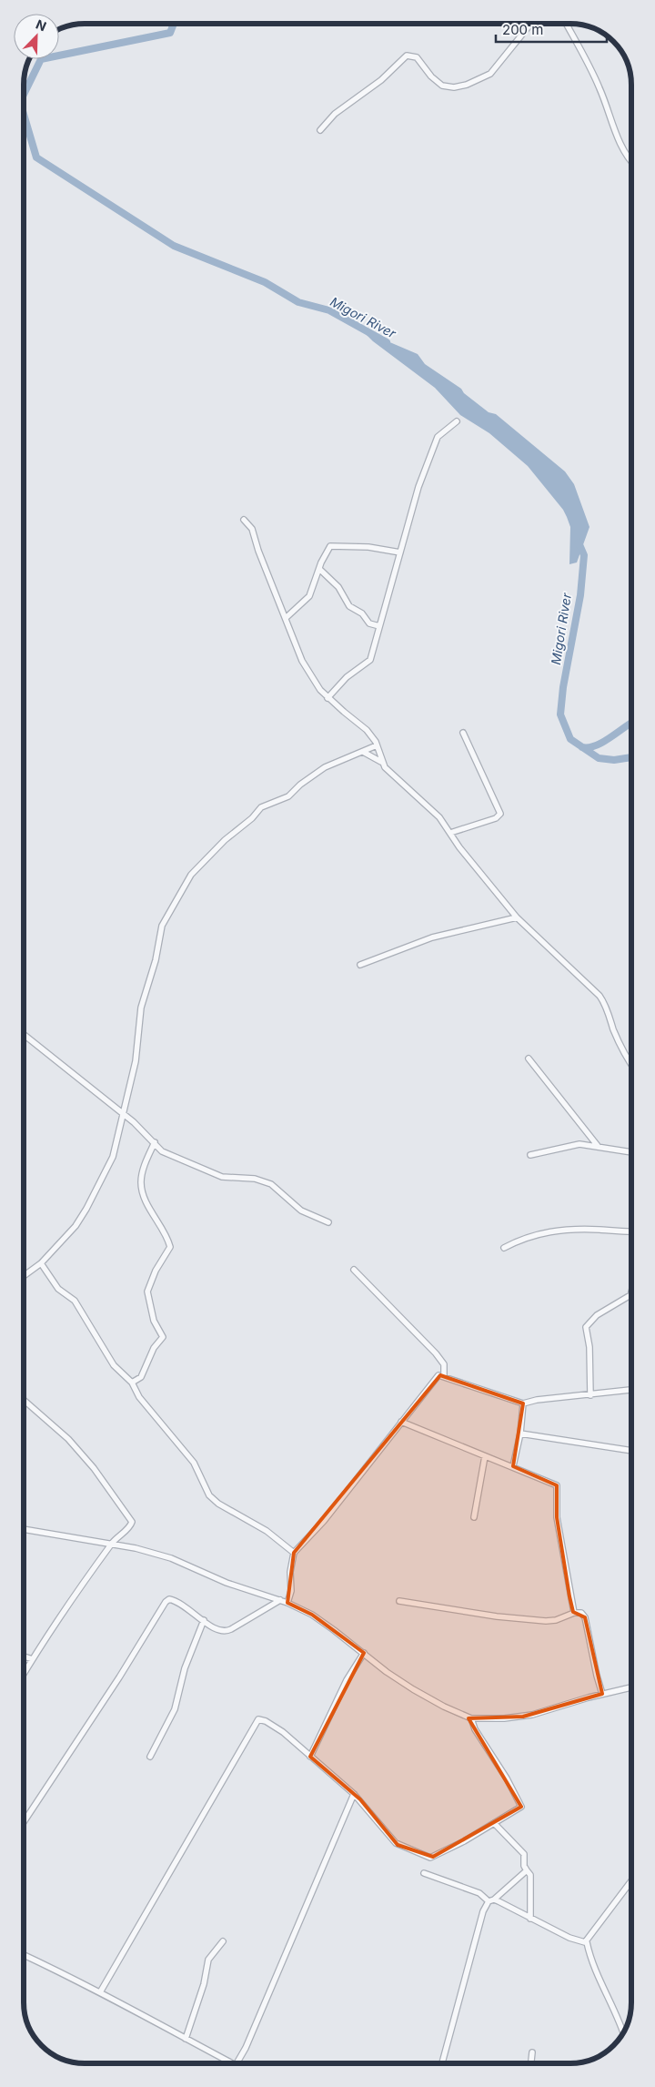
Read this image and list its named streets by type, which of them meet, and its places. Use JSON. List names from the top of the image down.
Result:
{
  "water": ["Migori River"],
  "scale_bar": "200 m",
  "north": "top right"
}
